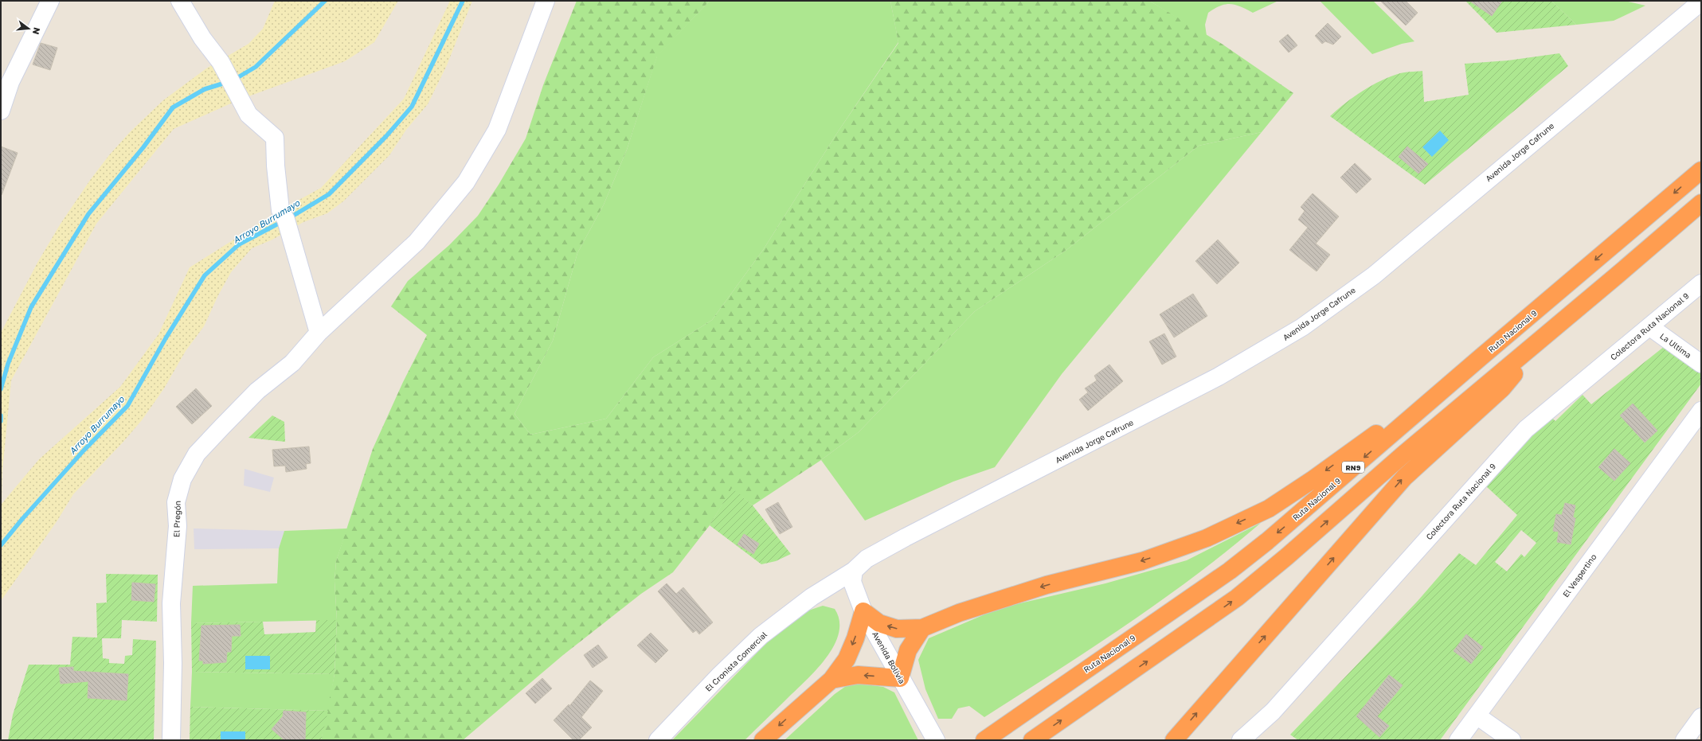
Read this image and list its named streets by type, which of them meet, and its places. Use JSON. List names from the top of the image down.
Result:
{
  "streets": {
    "highway": ["Ruta Nacional 9", "RN9"],
    "street": [
      "Avenida Jorge Cafrune",
      "Colectora Ruta Nacional 9",
      "La Ultima",
      "El Pregón",
      "El Vespertino",
      "Avenida Bolivia",
      "El Cronista Comercial"
    ]
  },
  "crossings": [
    ["Avenida Jorge Cafrune", "Avenida Bolivia"],
    ["Avenida Jorge Cafrune", "El Cronista Comercial"],
    ["Colectora Ruta Nacional 9", "La Ultima"],
    ["Avenida Bolivia", "El Cronista Comercial"]
  ],
  "water": ["Arroyo Burrumayo"],
  "north": "right"
}
